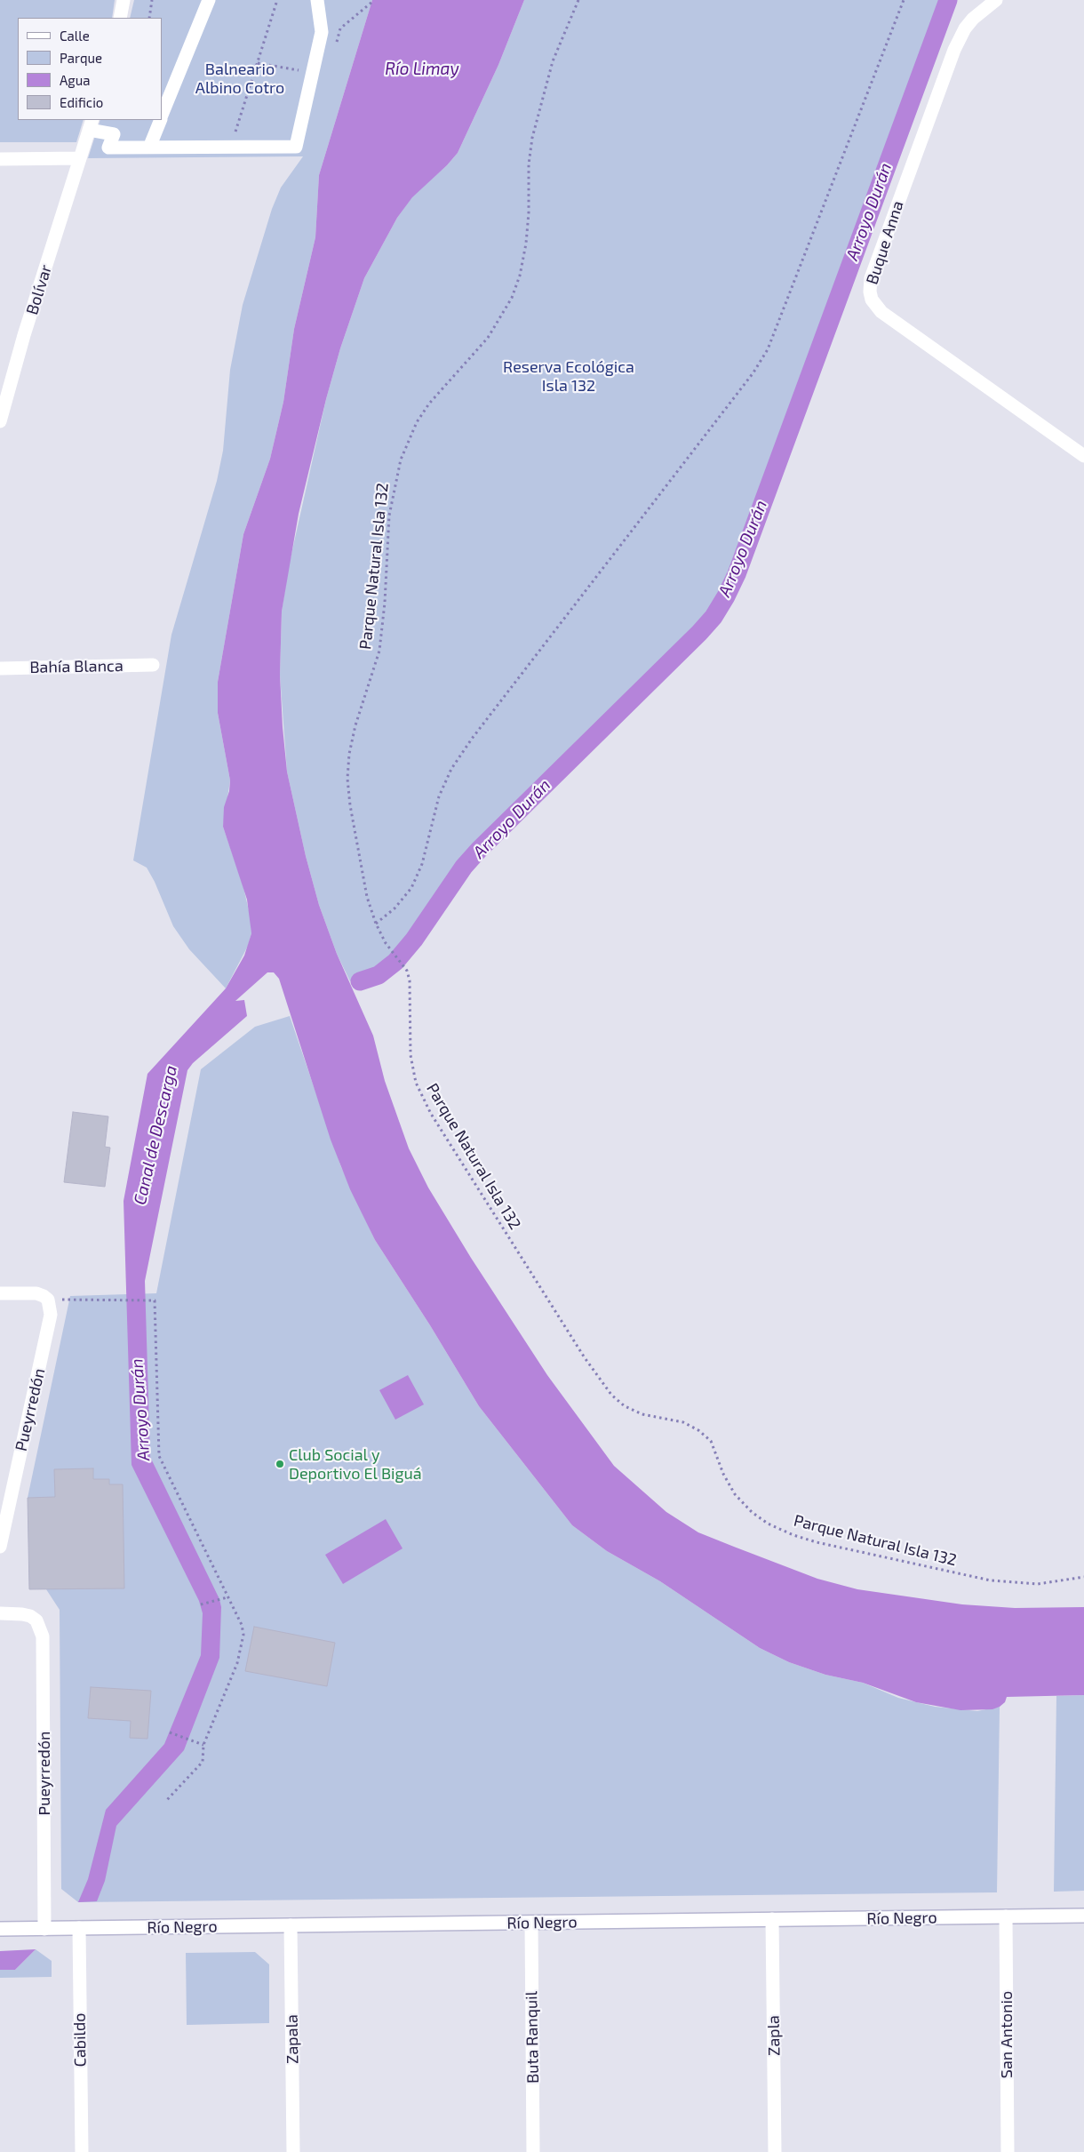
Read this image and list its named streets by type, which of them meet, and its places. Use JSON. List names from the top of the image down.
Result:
{
  "streets": {
    "street": [
      "Buque Anna",
      "Bolívar",
      "Bahía Blanca",
      "Pueyrredón",
      "Río Negro",
      "San Antonio",
      "Zapla",
      "Buta Ranquil",
      "Zapala",
      "Cabildo"
    ],
    "path": ["Parque Natural Isla 132"]
  },
  "crossings": [
    ["Pueyrredón", "Río Negro"],
    ["Río Negro", "San Antonio"],
    ["Río Negro", "Zapla"],
    ["Río Negro", "Buta Ranquil"],
    ["Río Negro", "Zapala"],
    ["Río Negro", "Cabildo"]
  ],
  "water": ["Río Limay", "Arroyo Durán", "Canal de Descarga"],
  "parks": ["Balneario Albino Cotro", "Reserva Ecológica Isla 132"],
  "places": ["Club Social y Deportivo El Biguá"],
  "legend": [
    "Calle",
    "Parque",
    "Agua",
    "Edificio"
  ]
}
